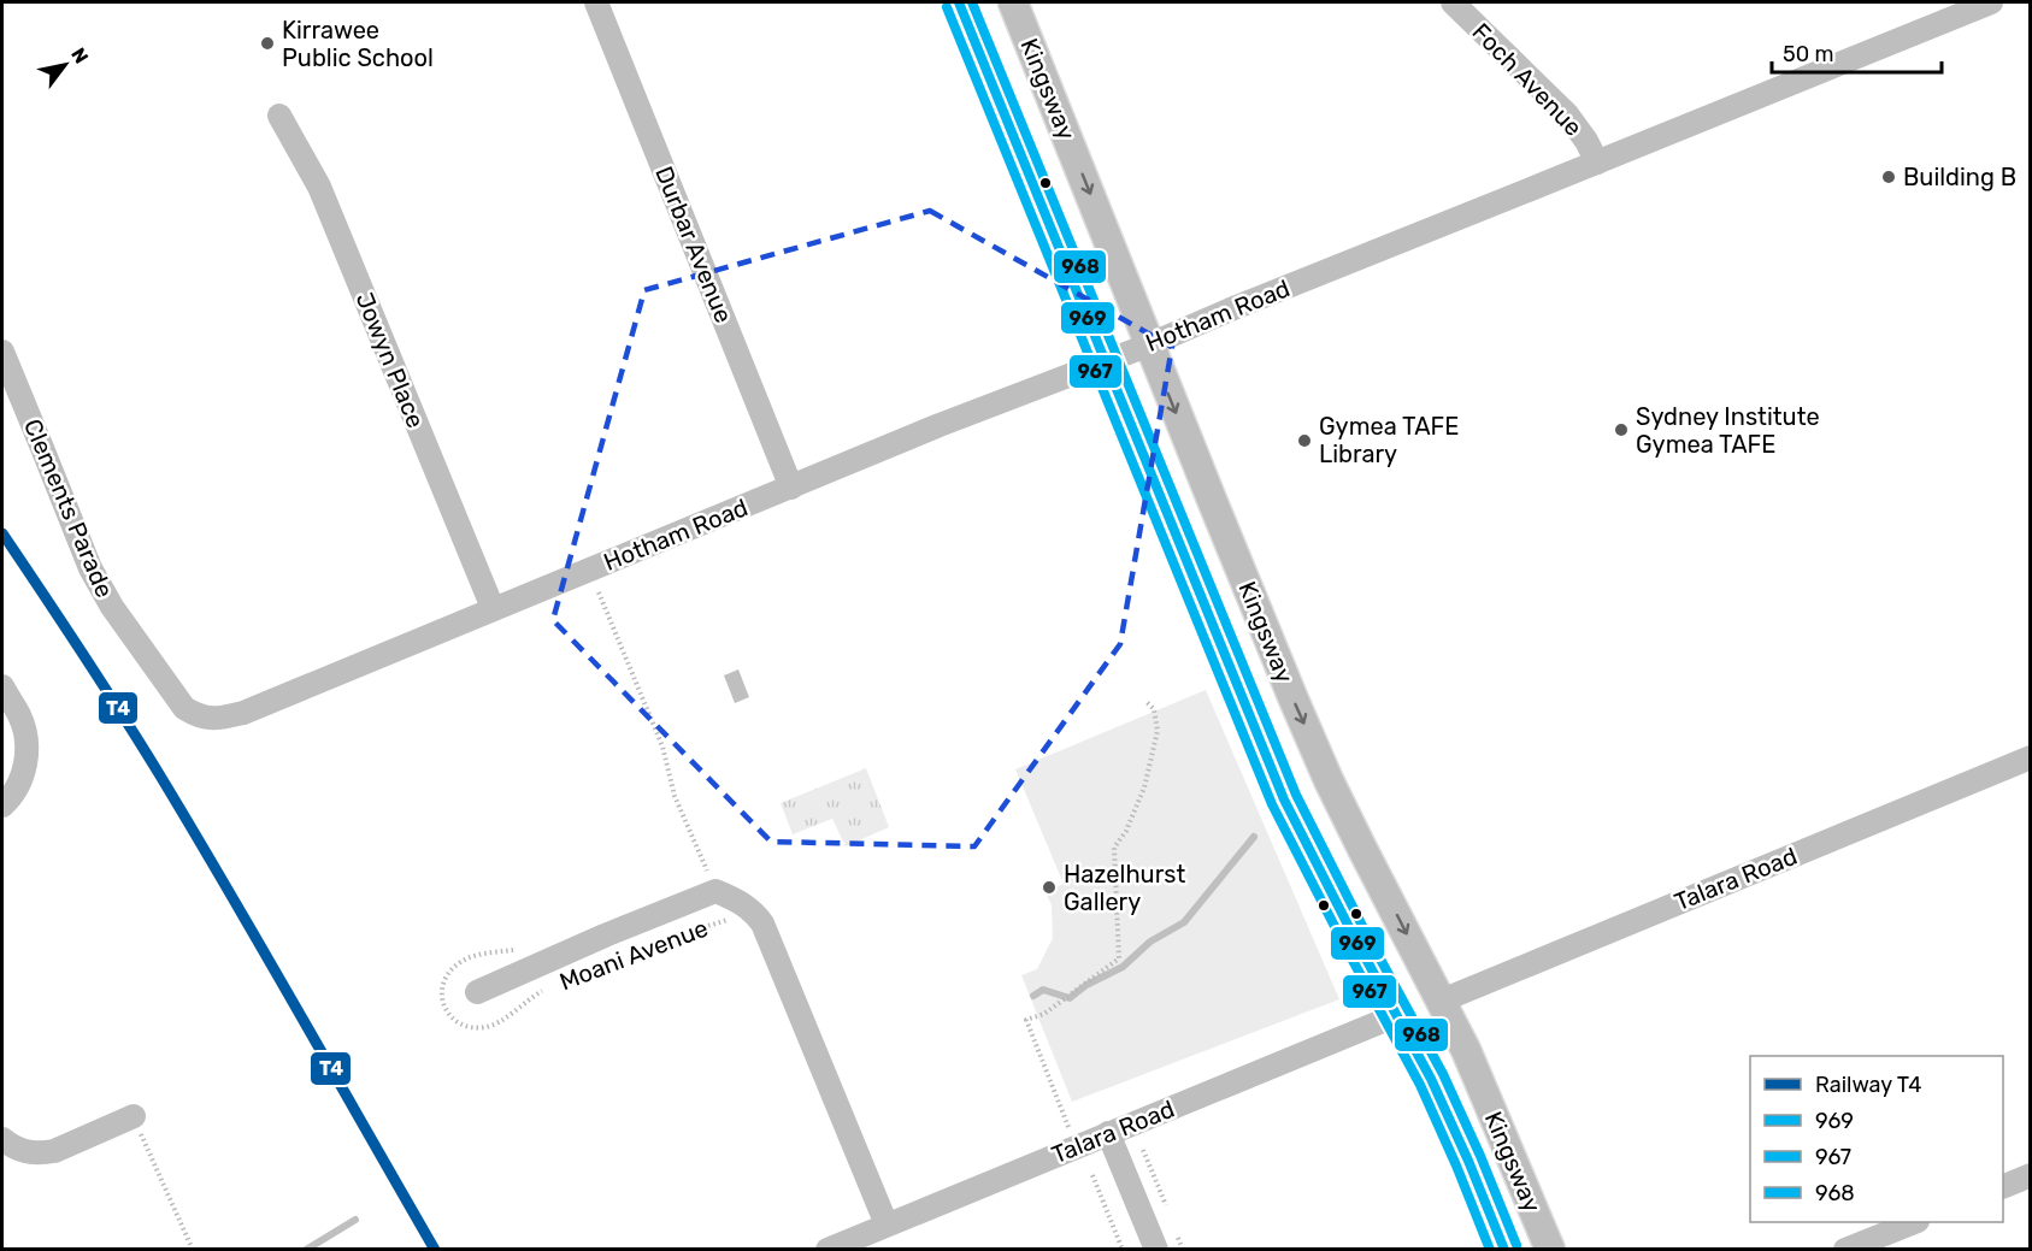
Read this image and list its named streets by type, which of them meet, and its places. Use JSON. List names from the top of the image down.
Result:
{
  "streets": {
    "main road": ["Kingsway"],
    "street": [
      "Foch Avenue",
      "Durbar Avenue",
      "Hotham Road",
      "Jowyn Place",
      "Clements Parade",
      "Talara Road",
      "Moani Avenue"
    ]
  },
  "crossings": [
    ["Foch Avenue", "Hotham Road"],
    ["Kingsway", "Hotham Road"],
    ["Kingsway", "Talara Road"],
    ["Durbar Avenue", "Hotham Road"],
    ["Hotham Road", "Jowyn Place"],
    ["Hotham Road", "Clements Parade"],
    ["Talara Road", "Moani Avenue"]
  ],
  "places": [
    "Kirrawee Public School",
    "Building B",
    "Sydney Institute Gymea TAFE",
    "Gymea TAFE Library",
    "Hazelhurst Gallery"
  ],
  "lines": [
    "transit line 969",
    "transit line 968",
    "transit line 967",
    "rail line T4"
  ],
  "legend": [
    "Railway T4",
    "969",
    "967",
    "968"
  ],
  "scale_bar": "50 m",
  "north": "top right"
}
